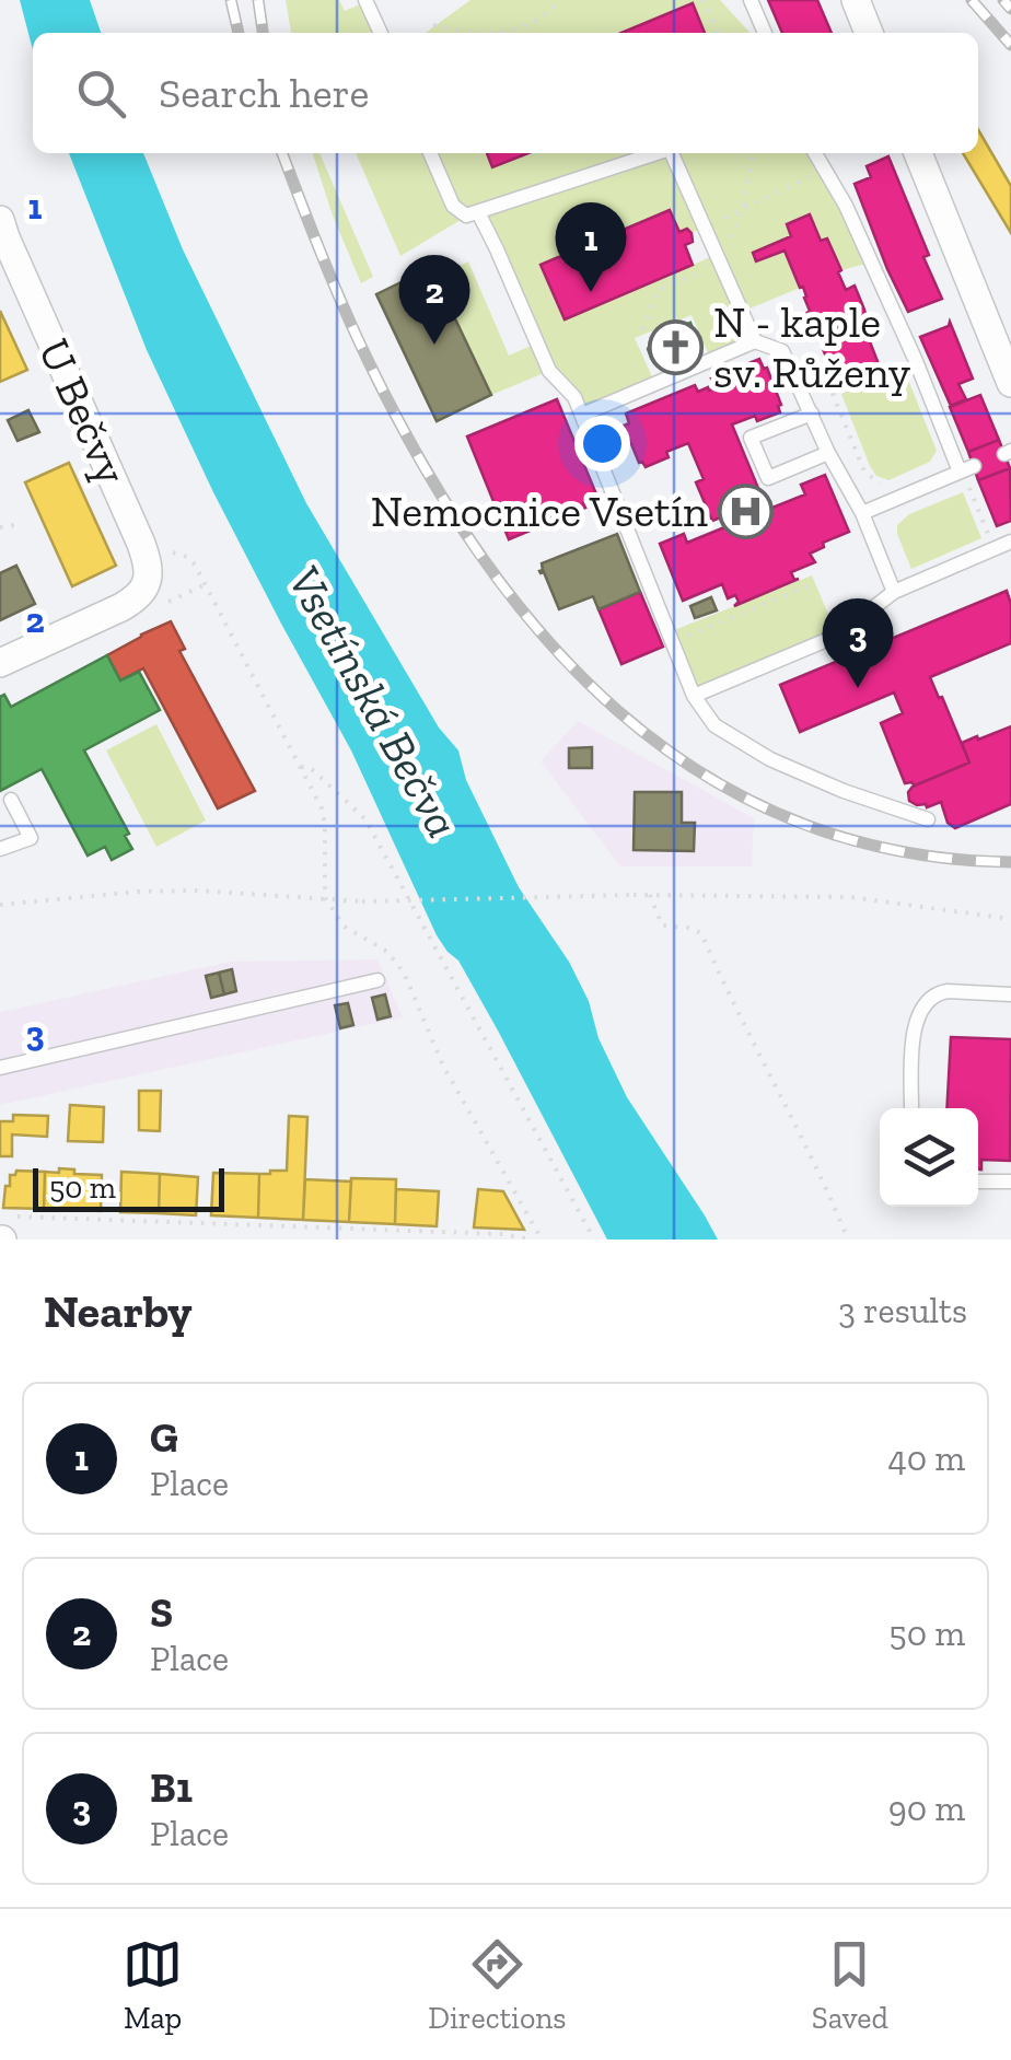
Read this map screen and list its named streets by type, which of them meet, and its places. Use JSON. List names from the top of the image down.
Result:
{
  "streets": {
    "street": ["U Bečvy"]
  },
  "water": ["Vsetínská Bečva"],
  "places": {
    "church": ["N - kaple sv. Růženy"],
    "hospital": ["Nemocnice Vsetín"]
  },
  "scale_bar": "50 m",
  "page": {
    "search": "Search here",
    "pins": ["1", "2", "3"],
    "scale": "50 m",
    "heading": ["Nearby", "3 results"],
    "list": [
      {
        "mark": "1",
        "name": "G",
        "note": "Place",
        "value": "40 m"
      },
      {
        "mark": "2",
        "name": "S",
        "note": "Place",
        "value": "50 m"
      },
      {
        "mark": "3",
        "name": "B1",
        "note": "Place",
        "value": "90 m"
      }
    ],
    "nav": ["Map", "Directions", "Saved"]
  },
  "grid": {
    "rows": ["1", "2", "3"]
  }
}
